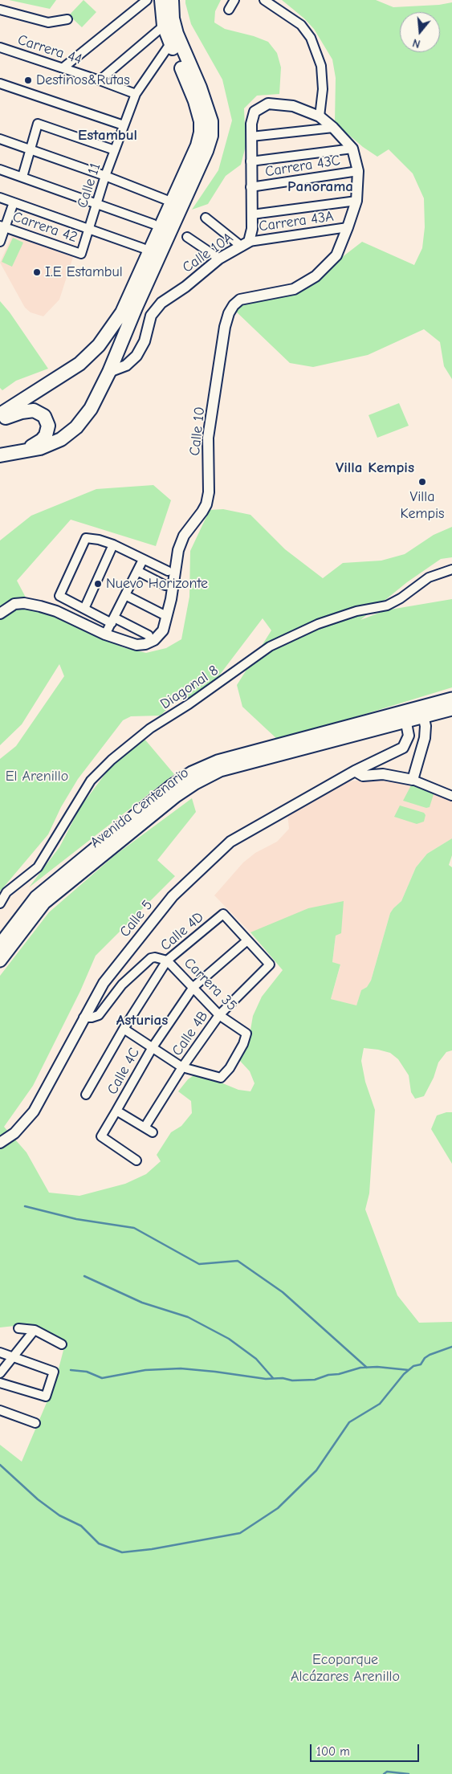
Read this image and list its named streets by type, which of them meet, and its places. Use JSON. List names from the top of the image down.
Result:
{
  "streets": {
    "main road": ["Avenida Centenario"],
    "street": [
      "Carrera 44",
      "Carrera 43C",
      "Calle 11",
      "Carrera 43A",
      "Carrera 42",
      "Calle 10A",
      "Calle 10",
      "Diagonal 8",
      "Calle 5",
      "Calle 4D",
      "Carrera 35",
      "Calle 4B",
      "Calle 4C"
    ]
  },
  "crossings": [
    ["Carrera 44", "Calle 11"],
    ["Carrera 43C", "Calle 10A"],
    ["Carrera 43C", "Calle 10"],
    ["Calle 11", "Carrera 42"],
    ["Carrera 43A", "Calle 10A"],
    ["Carrera 43A", "Calle 10"],
    ["Calle 10A", "Calle 10"],
    ["Avenida Centenario", "Calle 5"],
    ["Calle 5", "Carrera 35"],
    ["Calle 4D", "Carrera 35"],
    ["Calle 4D", "Calle 4B"],
    ["Calle 4D", "Calle 4C"],
    ["Carrera 35", "Calle 4B"],
    ["Carrera 35", "Calle 4C"],
    ["Calle 4B", "Calle 4C"]
  ],
  "districts": [
    "Estambul",
    "Panorama",
    "Villa Kempis",
    "Asturias"
  ],
  "parks": ["El Arenillo", "Ecoparque Alcázares Arenillo"],
  "places": [
    "Destinos&Rutas",
    "I.E Estambul",
    "Villa Kempis",
    "Nuevo Horizonte"
  ],
  "scale_bar": "100 m",
  "north": "bottom"
}
